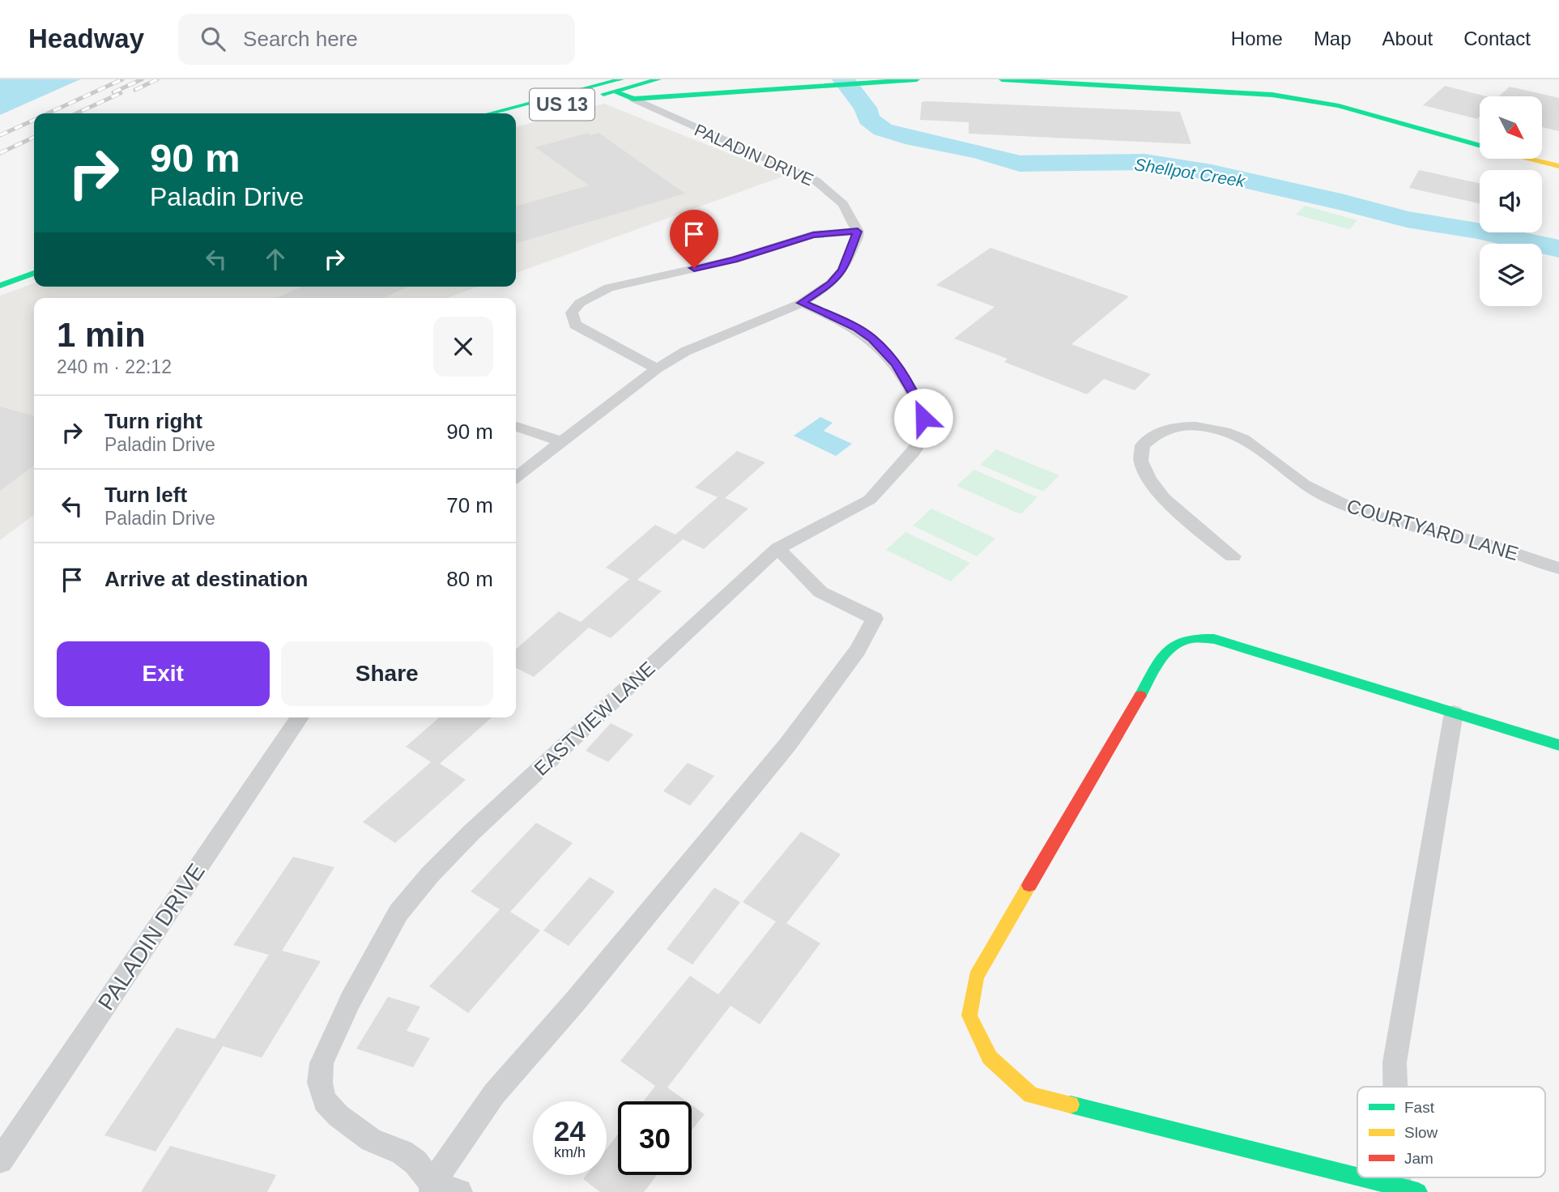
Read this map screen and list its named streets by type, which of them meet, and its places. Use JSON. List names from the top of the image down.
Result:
{
  "streets": {
    "street": [
      "US 13",
      "PALADIN DRIVE",
      "COURTYARD LANE",
      "EASTVIEW LANE"
    ]
  },
  "water": ["Shellpot Creek"],
  "legend": ["Fast", "Slow", "Jam"],
  "north": "bottom right",
  "page": {
    "header": "Headway",
    "search": "Search here",
    "nav": [
      "Home",
      "Map",
      "About",
      "Contact"
    ],
    "turn": ["90 m", "Paladin Drive"],
    "heading": ["1 min", "240 m · 22:12"],
    "list": [
      {
        "name": "Turn right",
        "note": "Paladin Drive",
        "value": "90 m"
      },
      {
        "name": "Turn left",
        "note": "Paladin Drive",
        "value": "70 m"
      },
      {
        "name": "Arrive at destination",
        "value": "80 m"
      }
    ],
    "buttons": ["Exit", "Share"],
    "speed": "24 km/h",
    "limit": "30"
  }
}
